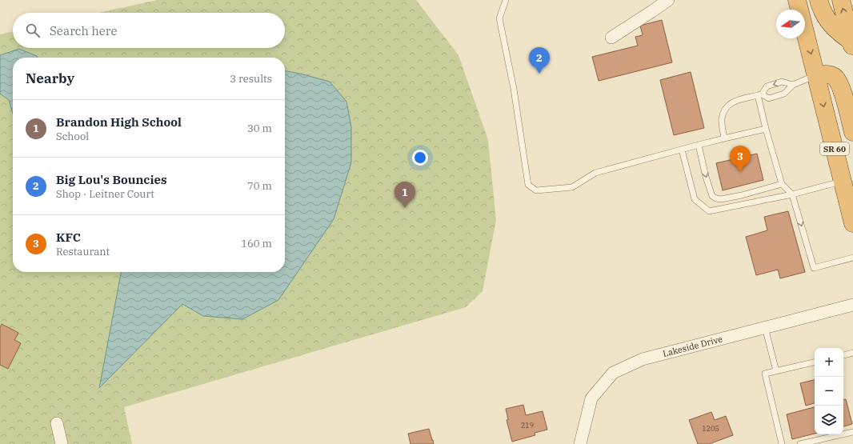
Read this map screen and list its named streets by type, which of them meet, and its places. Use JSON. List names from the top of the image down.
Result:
{
  "streets": {
    "highway": ["SR 60"],
    "street": ["Lakeside Drive"]
  },
  "house_numbers": ["219", "1205"],
  "north": "left",
  "page": {
    "search": "Search here",
    "pins": ["2", "3", "1"],
    "heading": ["Nearby", "3 results"],
    "list": [
      {
        "mark": "1",
        "name": "Brandon High School",
        "note": "School",
        "value": "30 m"
      },
      {
        "mark": "2",
        "name": "Big Lou's Bouncies",
        "note": "Shop · Leitner Court",
        "value": "70 m"
      },
      {
        "mark": "3",
        "name": "KFC",
        "note": "Restaurant",
        "value": "160 m"
      }
    ],
    "map_buttons": ["+", "−"]
  }
}
